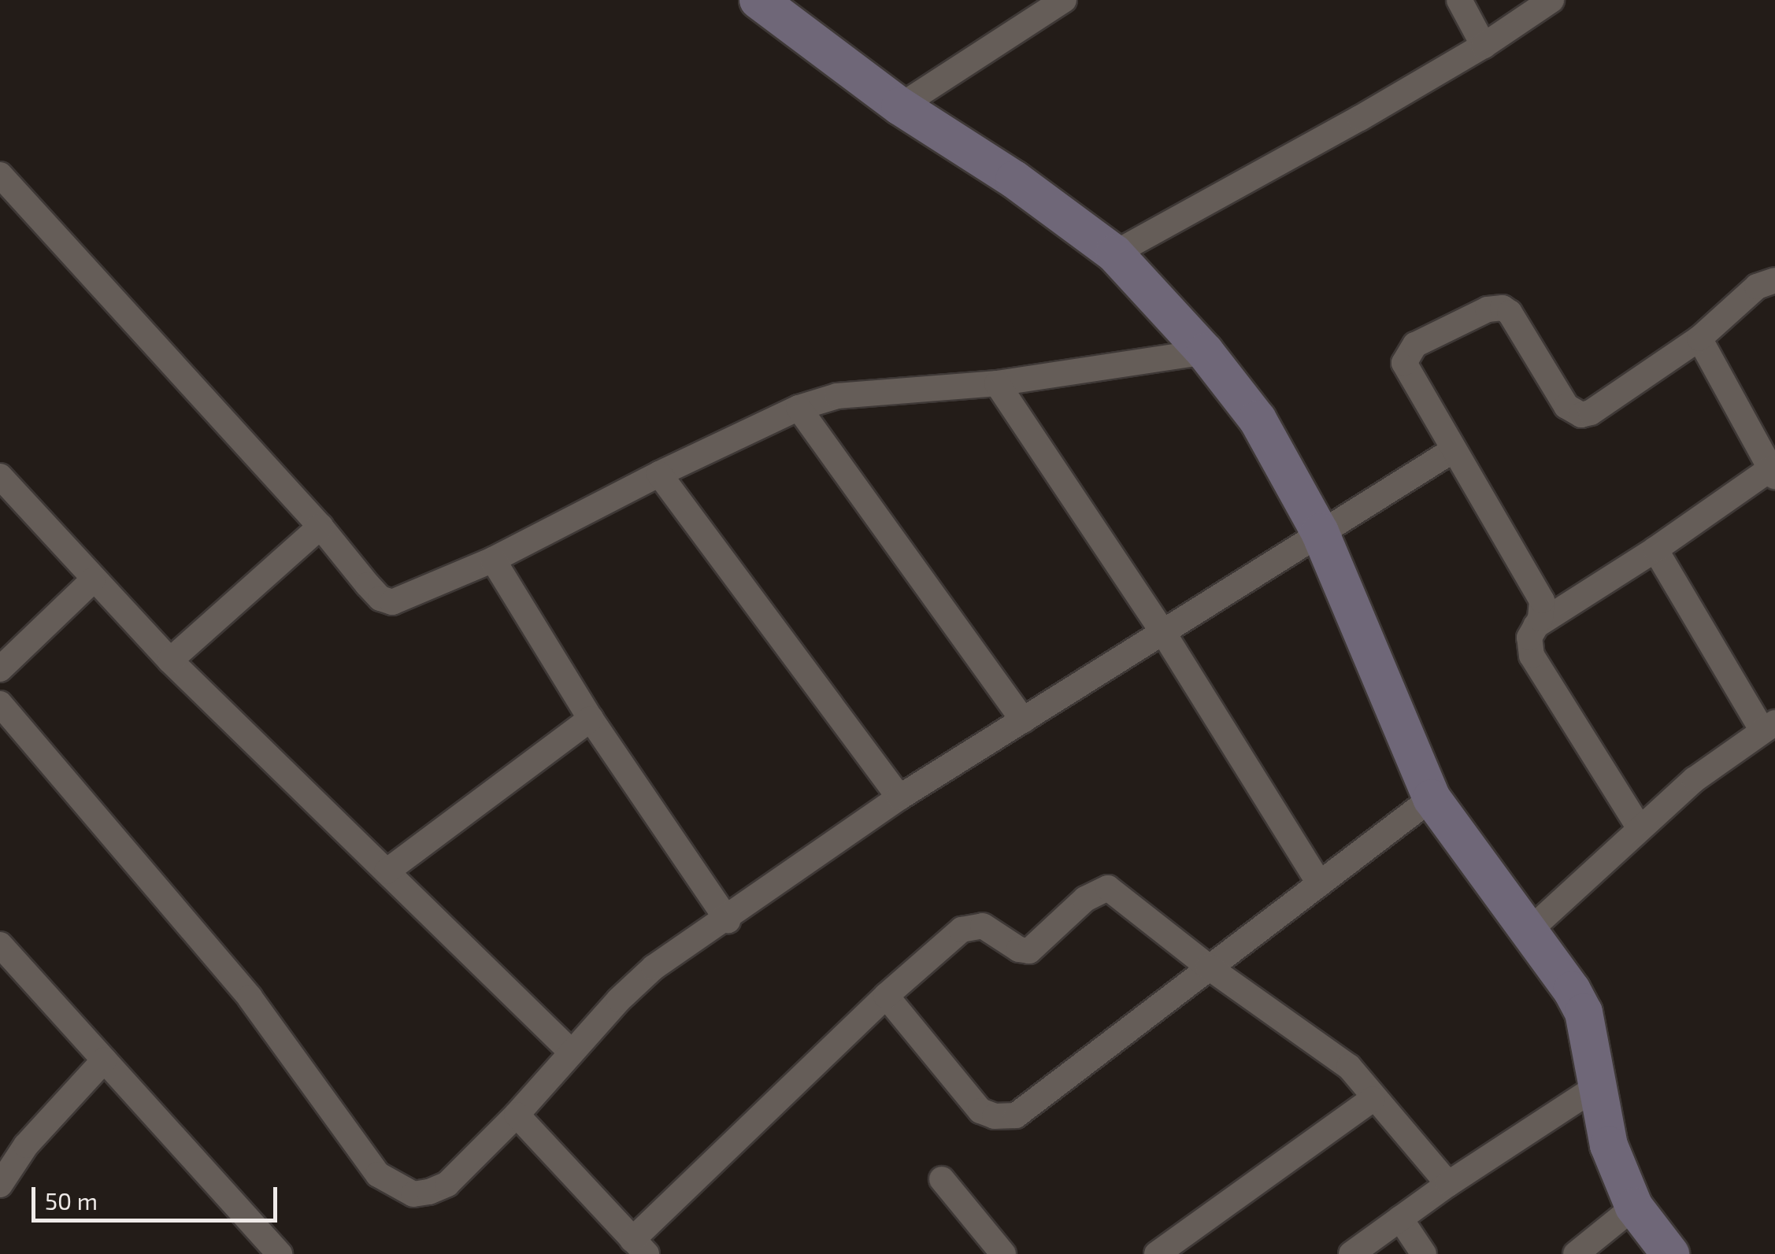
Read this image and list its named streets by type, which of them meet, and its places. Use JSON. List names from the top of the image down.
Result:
{
  "scale_bar": "50 m"
}
